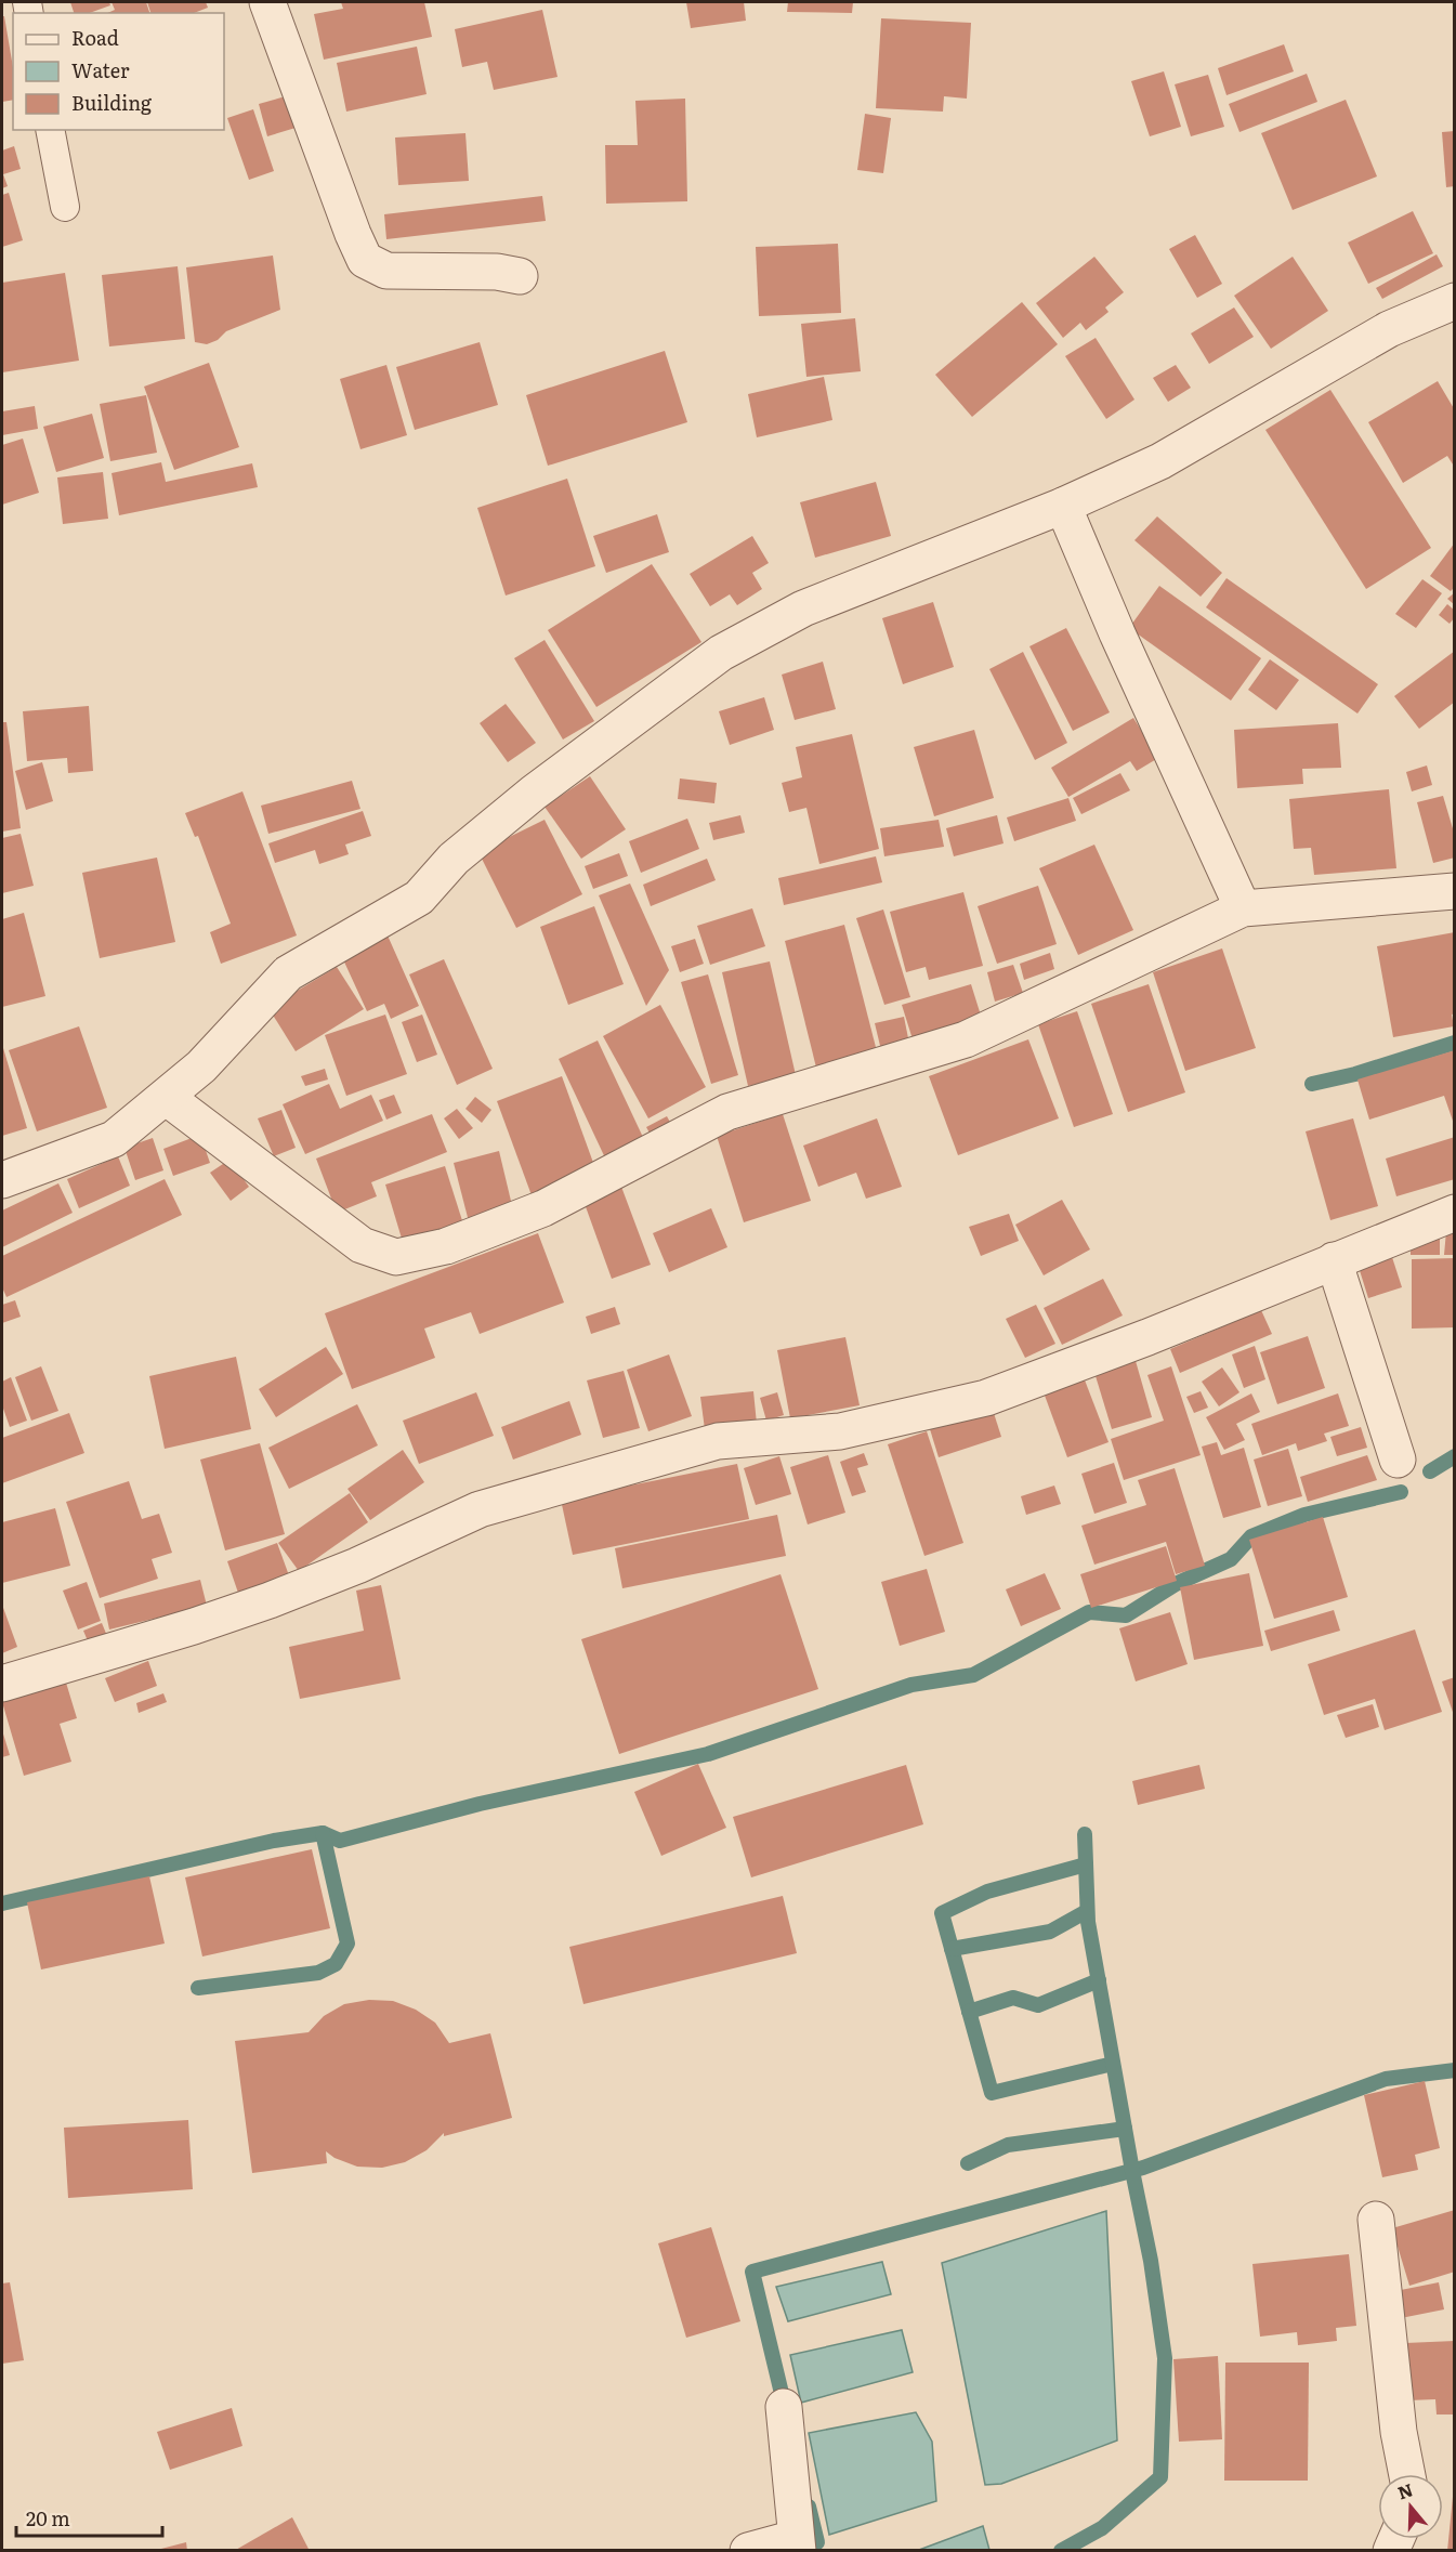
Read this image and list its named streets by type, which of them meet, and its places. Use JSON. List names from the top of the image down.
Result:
{
  "legend": ["Road", "Water", "Building"],
  "scale_bar": "20 m",
  "north": "top"
}
